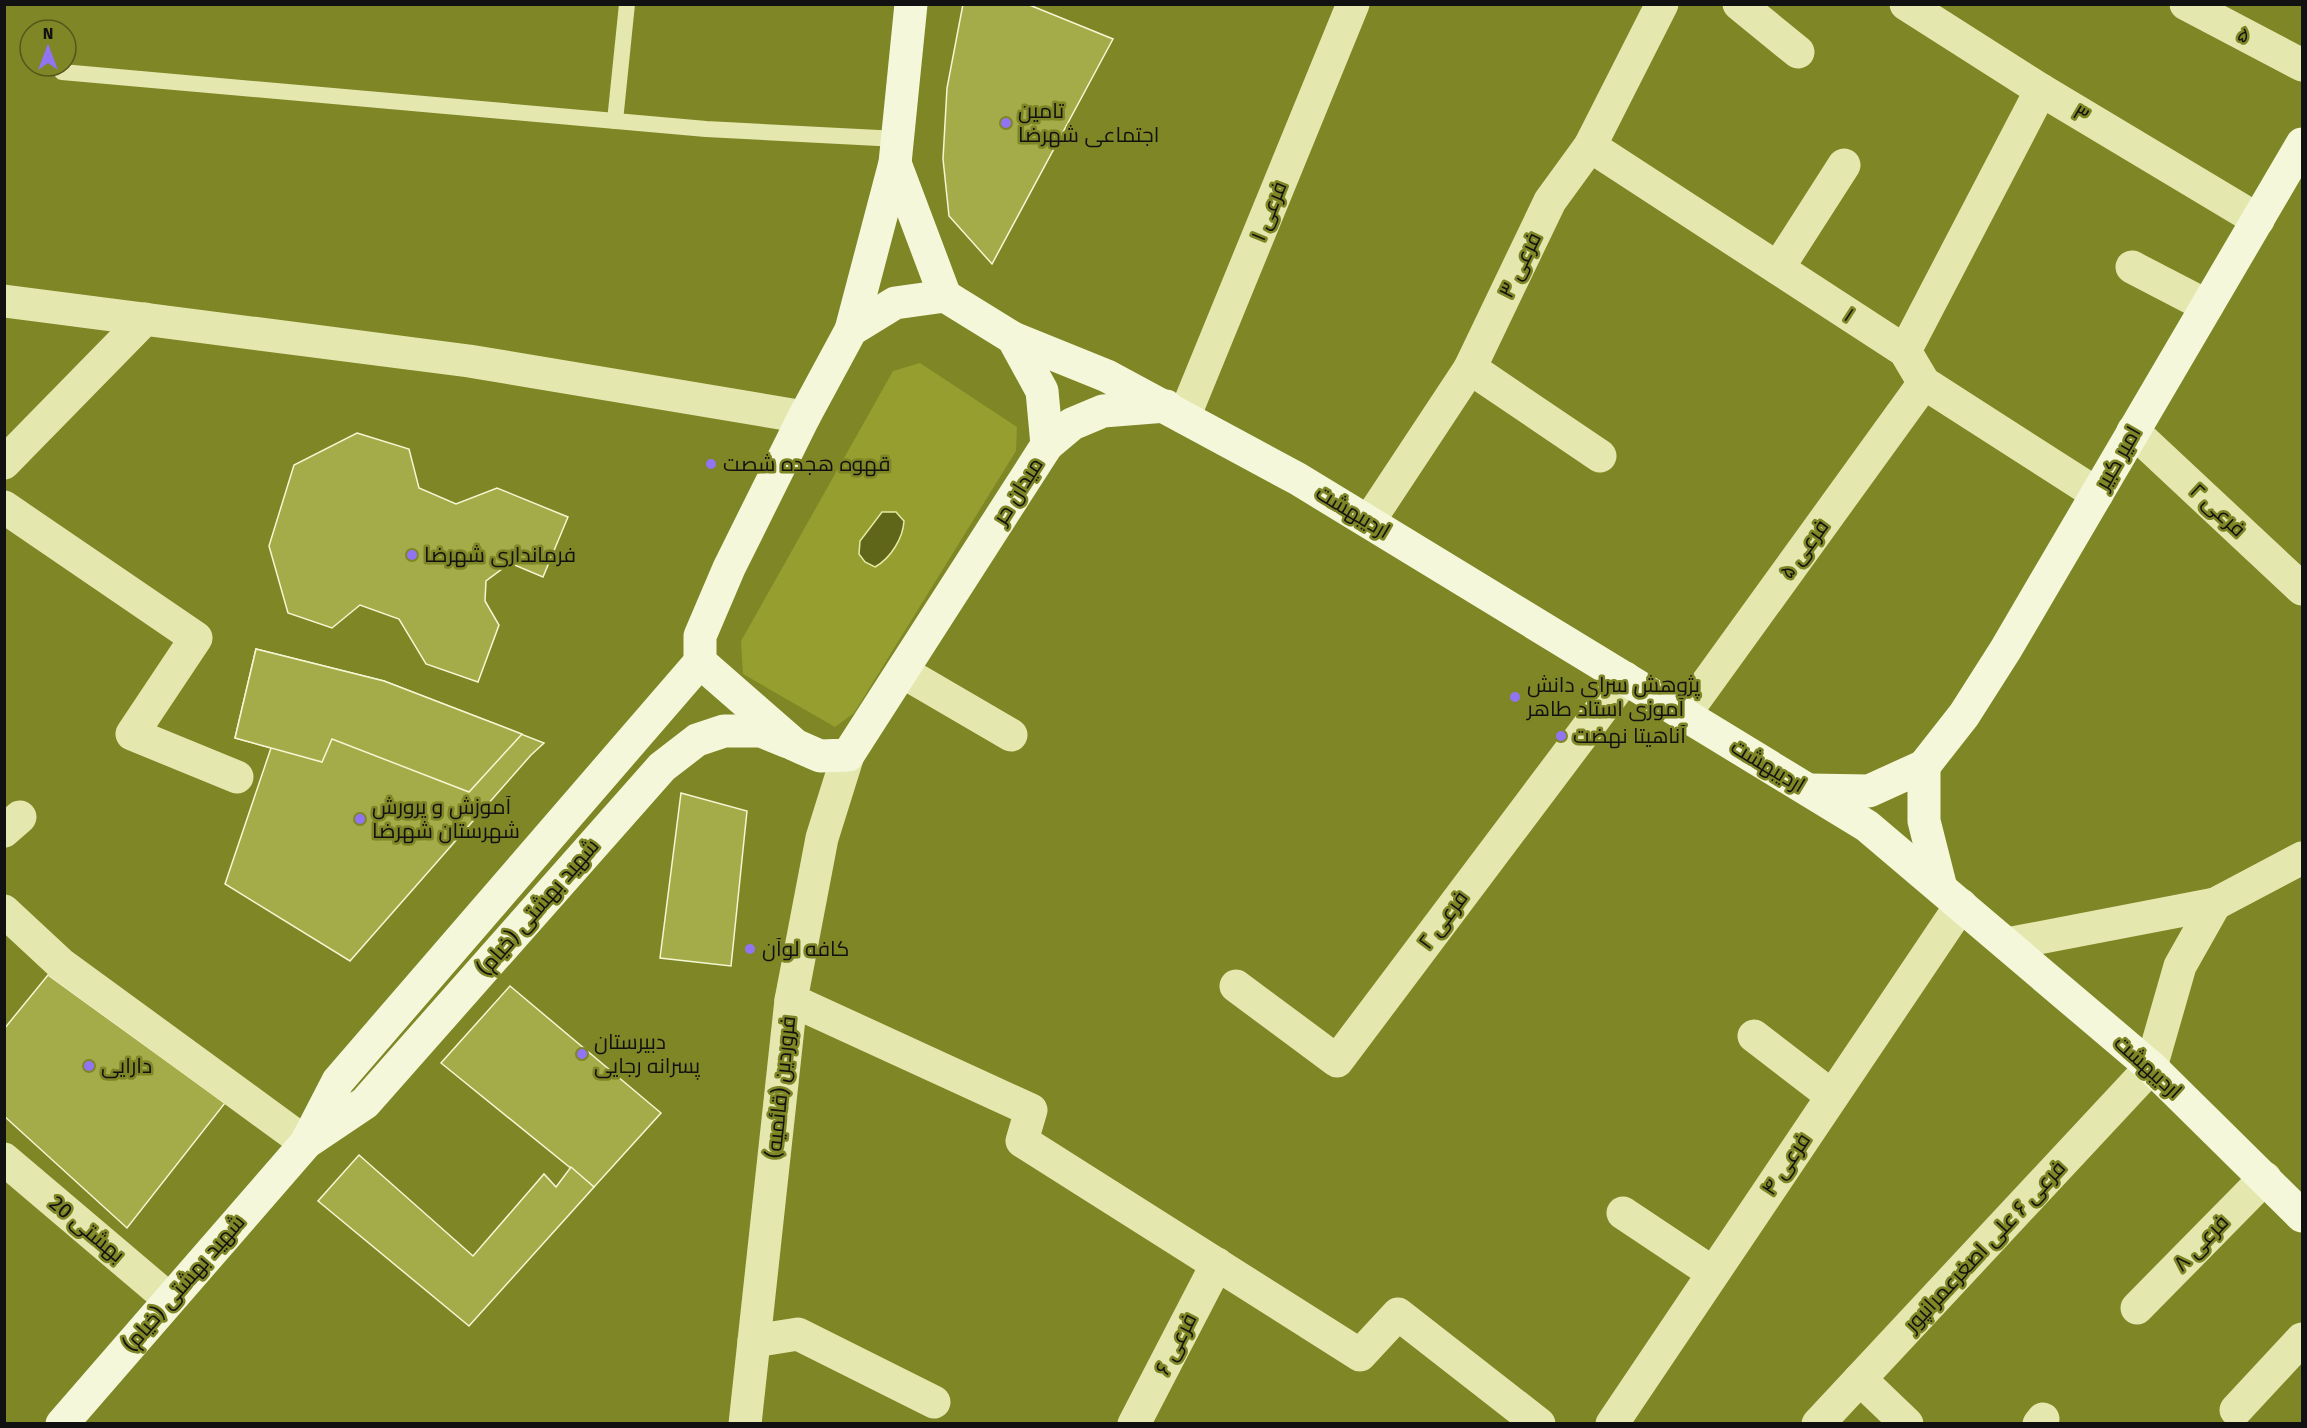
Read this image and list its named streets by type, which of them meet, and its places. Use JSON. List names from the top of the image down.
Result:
{
  "streets": {
    "main road": [
      "امیر کبیر",
      "میدان حر",
      "اردیبهشت",
      "شهید بهشتی (خیام)"
    ],
    "street": [
      "۵",
      "۳",
      "فرعی ۱",
      "فرعی ۳",
      "۱",
      "فرعی ۲",
      "فرعی ۵",
      "فروردین (قائمیه)",
      "فرعی ۴",
      "بهشتی 20",
      "فرعی ۸",
      "فرعی ۶ علی اصغرعمرانپور",
      "فرعی ۶"
    ]
  },
  "crossings": [
    ["۳", "امیر کبیر"],
    ["فرعی ۱", "اردیبهشت"],
    ["فرعی ۳", "۱"],
    ["فرعی ۳", "اردیبهشت"],
    ["۱", "امیر کبیر"],
    ["۱", "فرعی ۵"],
    ["امیر کبیر", "فرعی ۲"],
    ["میدان حر", "اردیبهشت"],
    ["میدان حر", "فروردین (قائمیه)"],
    ["فرعی ۲", "اردیبهشت"],
    ["اردیبهشت", "فرعی ۵"],
    ["اردیبهشت", "فرعی ۴"],
    ["اردیبهشت", "فرعی ۸"],
    ["اردیبهشت", "فرعی ۶ علی اصغرعمرانپور"],
    ["شهید بهشتی (خیام)", "بهشتی 20"]
  ],
  "places": [
    "تامین اجتماعی شهرضا",
    "قهوه هجده شصت",
    "فرمانداری شهرضا",
    "پژوهش سرای دانش آموزی استاد طاهر",
    "آناهیتا نهضت",
    "آموزش و پرورش شهرستان شهرضا",
    "کافه لوآن",
    "دبیرستان پسرانه رجایی",
    "دارایی"
  ],
  "north": "top"
}
